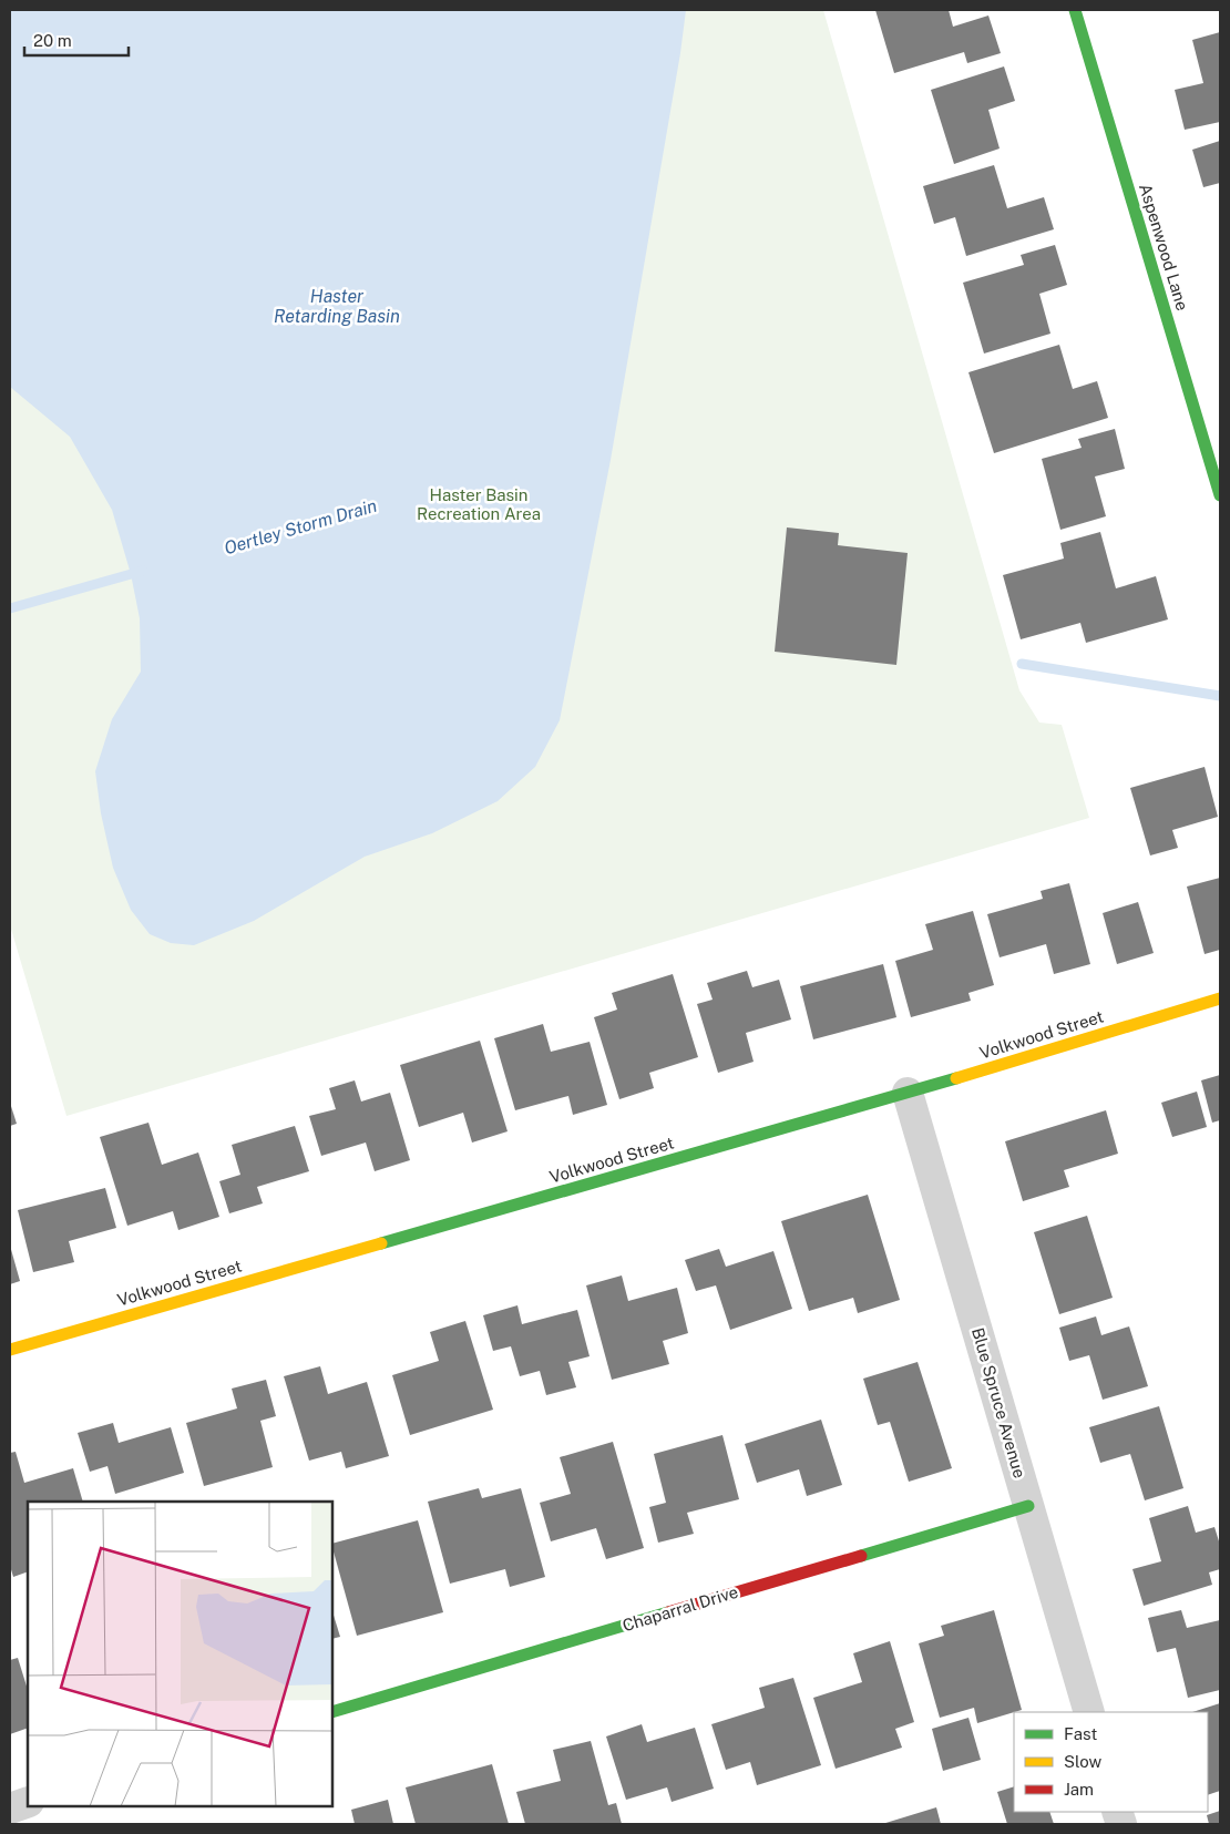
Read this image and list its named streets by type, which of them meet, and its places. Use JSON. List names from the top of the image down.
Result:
{
  "streets": {
    "street": [
      "Aspenwood Lane",
      "Volkwood Street",
      "Blue Spruce Avenue",
      "Chaparral Drive"
    ]
  },
  "crossings": [
    ["Volkwood Street", "Blue Spruce Avenue"],
    ["Blue Spruce Avenue", "Chaparral Drive"]
  ],
  "water": ["Haster Retarding Basin", "Oertley Storm Drain"],
  "parks": ["Haster Basin Recreation Area"],
  "legend": ["Fast", "Slow", "Jam"],
  "scale_bar": "20 m"
}
